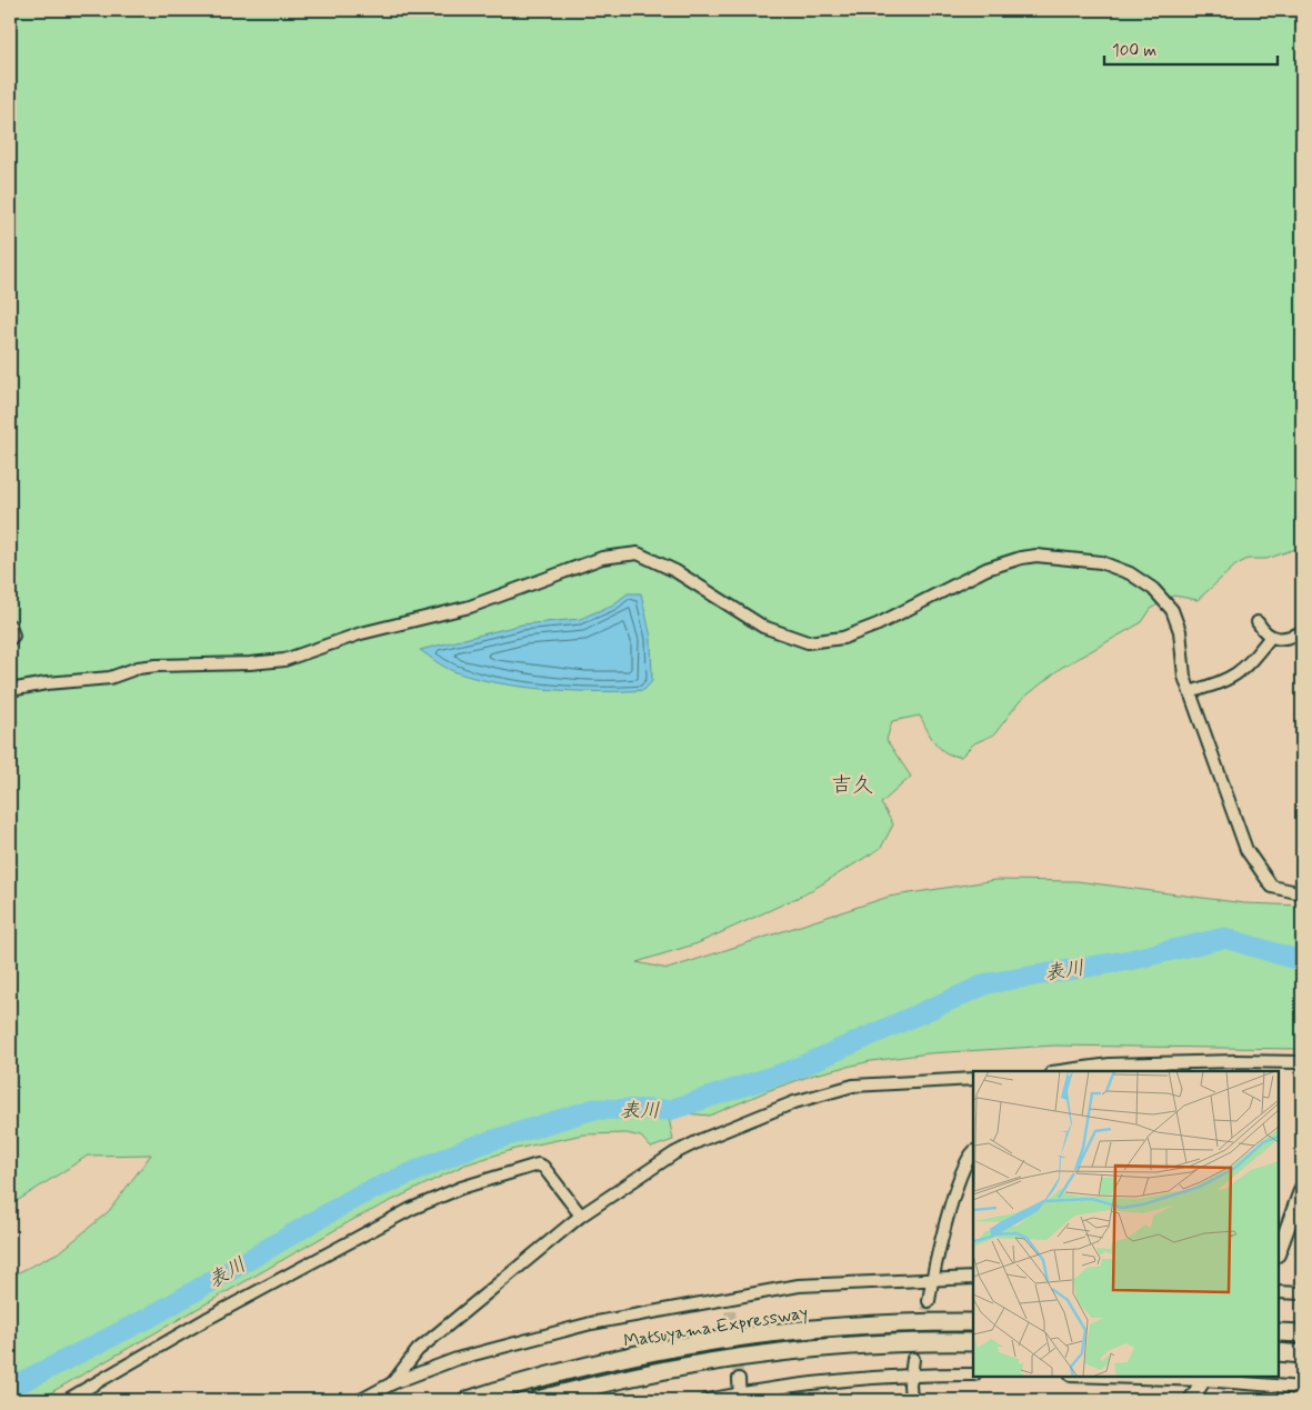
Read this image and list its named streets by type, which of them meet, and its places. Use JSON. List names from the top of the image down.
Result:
{
  "streets": {
    "highway": ["Matsuyama Expressway"]
  },
  "districts": ["吉久"],
  "water": ["表川"],
  "scale_bar": "100 m"
}
